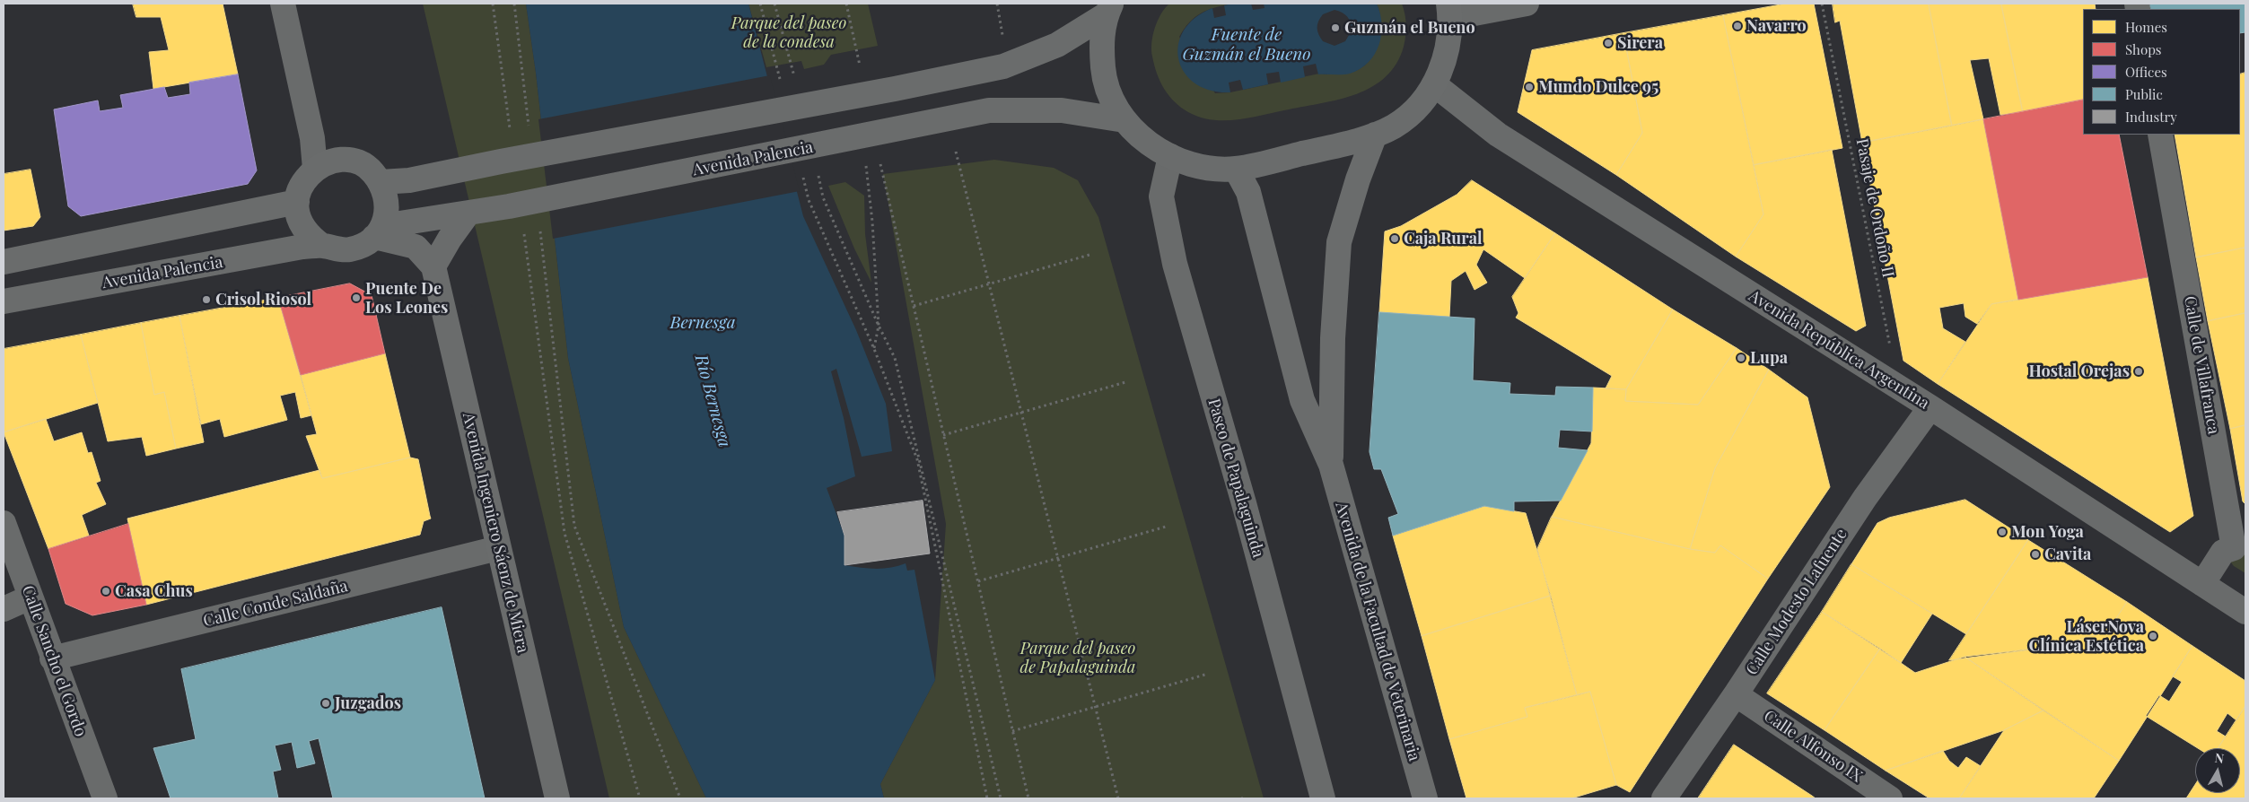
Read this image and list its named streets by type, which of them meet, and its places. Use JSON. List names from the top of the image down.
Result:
{
  "streets": {
    "main road": ["Avenida Palencia", "Avenida Ingeniero Sáenz de Miera", "Avenida de la Facultad de Veterinaria"],
    "street": [
      "Avenida República Argentina",
      "Calle de Villafranca",
      "Paseo de Papalaguinda",
      "Calle Modesto Lafuente",
      "Calle Conde Saldaña",
      "Calle Sancho el Gordo",
      "Calle Alfonso IX"
    ],
    "path": ["Pasaje de Ordoño II"]
  },
  "crossings": [
    ["Avenida Palencia", "Avenida Ingeniero Sáenz de Miera"],
    ["Avenida República Argentina", "Calle de Villafranca"],
    ["Avenida República Argentina", "Calle Modesto Lafuente"],
    ["Avenida Ingeniero Sáenz de Miera", "Calle Conde Saldaña"],
    ["Calle Modesto Lafuente", "Calle Alfonso IX"],
    ["Calle Conde Saldaña", "Calle Sancho el Gordo"]
  ],
  "water": ["Fuente de Guzmán el Bueno", "Bernesga", "Río Bernesga"],
  "parks": ["Parque del paseo de la condesa", "Parque del paseo de Papalaguinda"],
  "places": [
    "Navarro",
    "Guzmán el Bueno",
    "Sirera",
    "Mundo Dulce 95",
    "Caja Rural",
    "Puente De Los Leones",
    "Crisol Riosol",
    "Lupa",
    "Hostal Orejas",
    "Mon Yoga",
    "Cavita",
    "Casa Chus",
    "LáserNova Clínica Estética",
    "Juzgados"
  ],
  "legend": [
    "Homes",
    "Shops",
    "Offices",
    "Public",
    "Industry"
  ],
  "north": "top"
}
